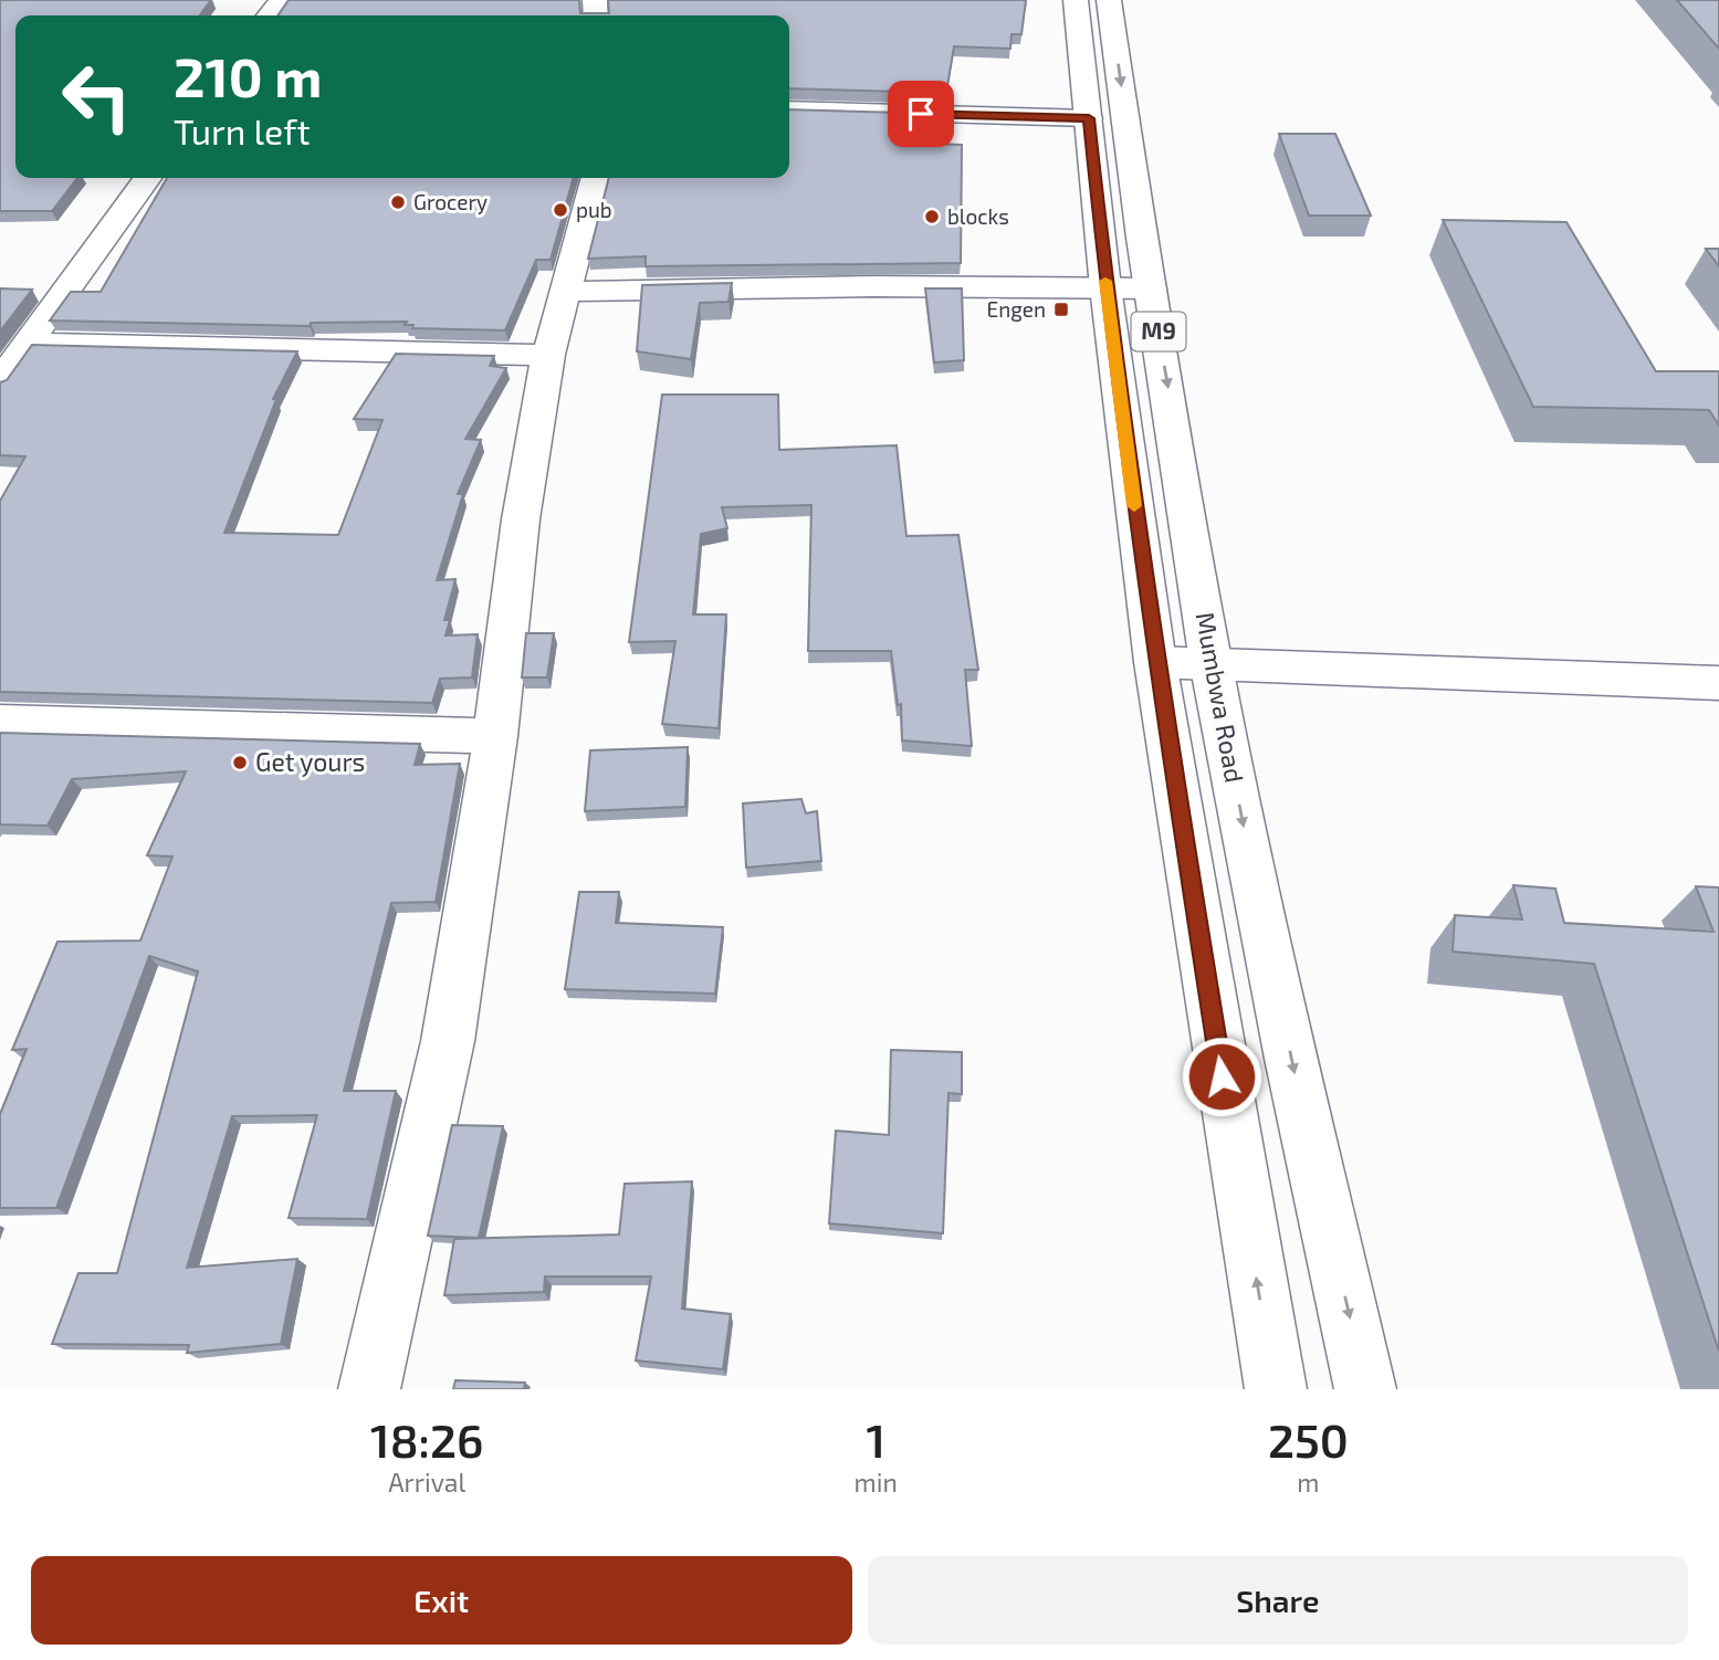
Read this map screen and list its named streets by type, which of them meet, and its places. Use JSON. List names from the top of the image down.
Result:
{
  "streets": {
    "street": ["M9", "Mumbwa Road"]
  },
  "places": {
    "other": [
      "Grocery",
      "pub",
      "blocks",
      "Get yours"
    ],
    "transit": ["Engen"]
  },
  "page": {
    "turn": ["210 m", "Turn left"],
    "eta": [
      "18:26",
      "Arrival",
      "1",
      "min",
      "250",
      "m"
    ],
    "buttons": ["Exit", "Share"]
  }
}
